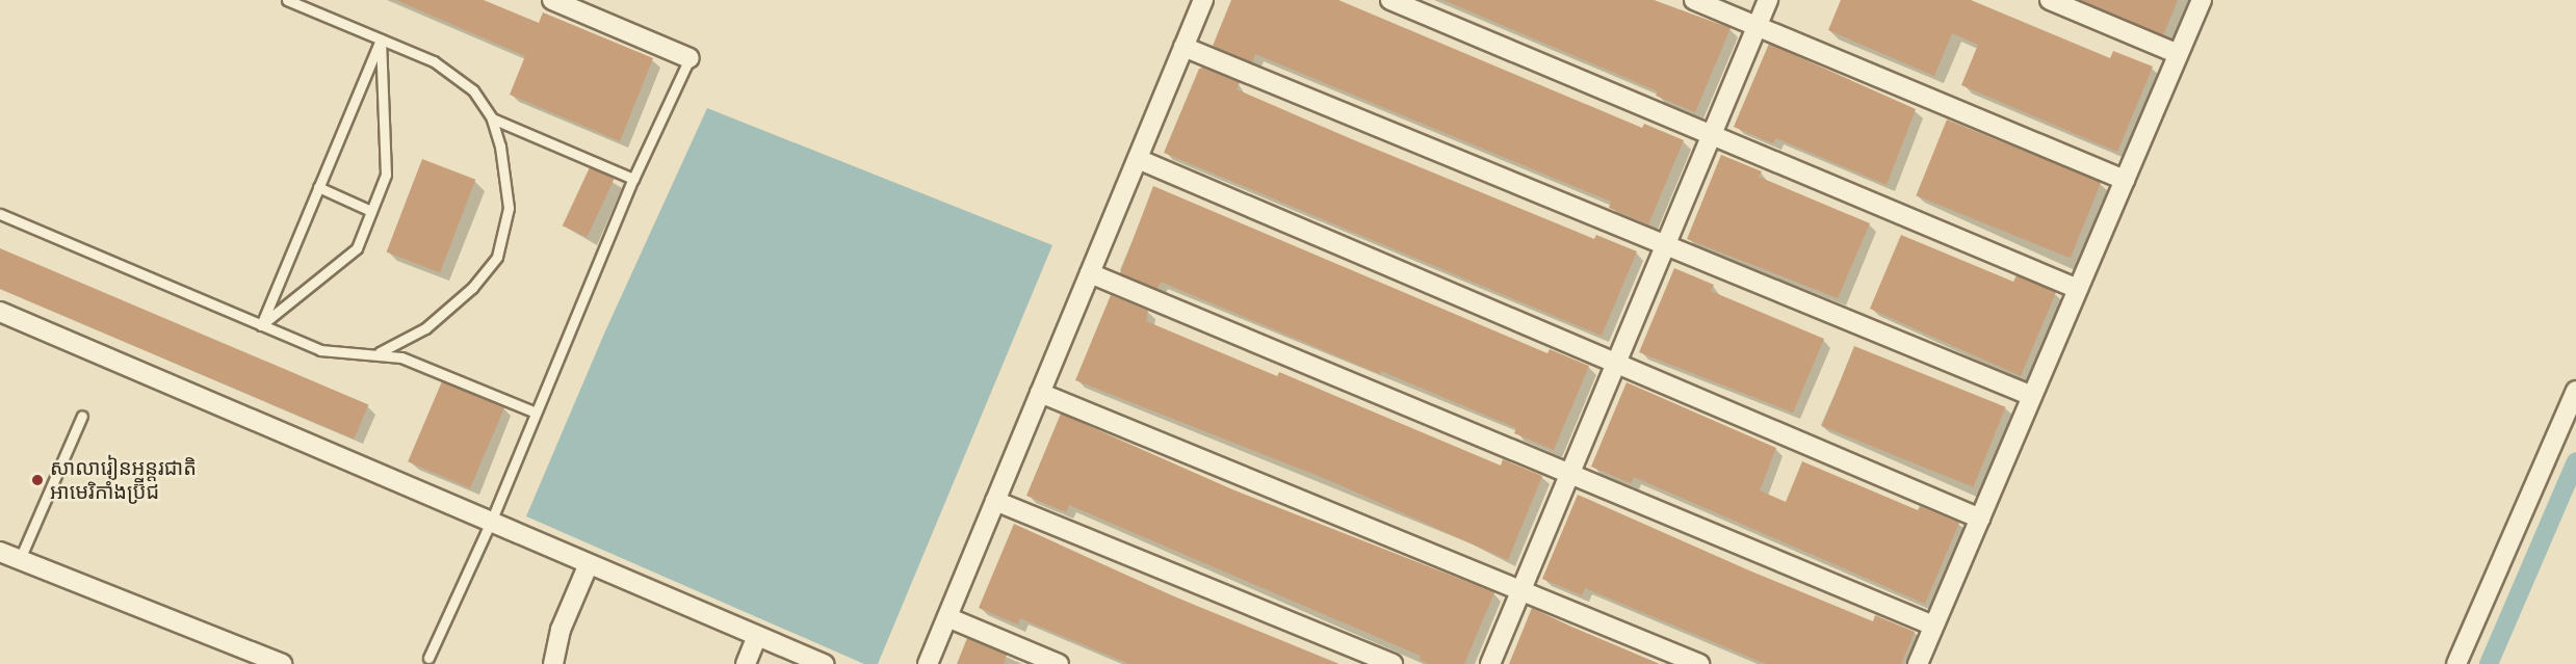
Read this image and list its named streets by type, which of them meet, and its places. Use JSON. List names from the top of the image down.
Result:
{
  "places": ["សាលារៀនអន្តរជាតិ អាមេរិកាំងប្រ៊ីជ"]
}
